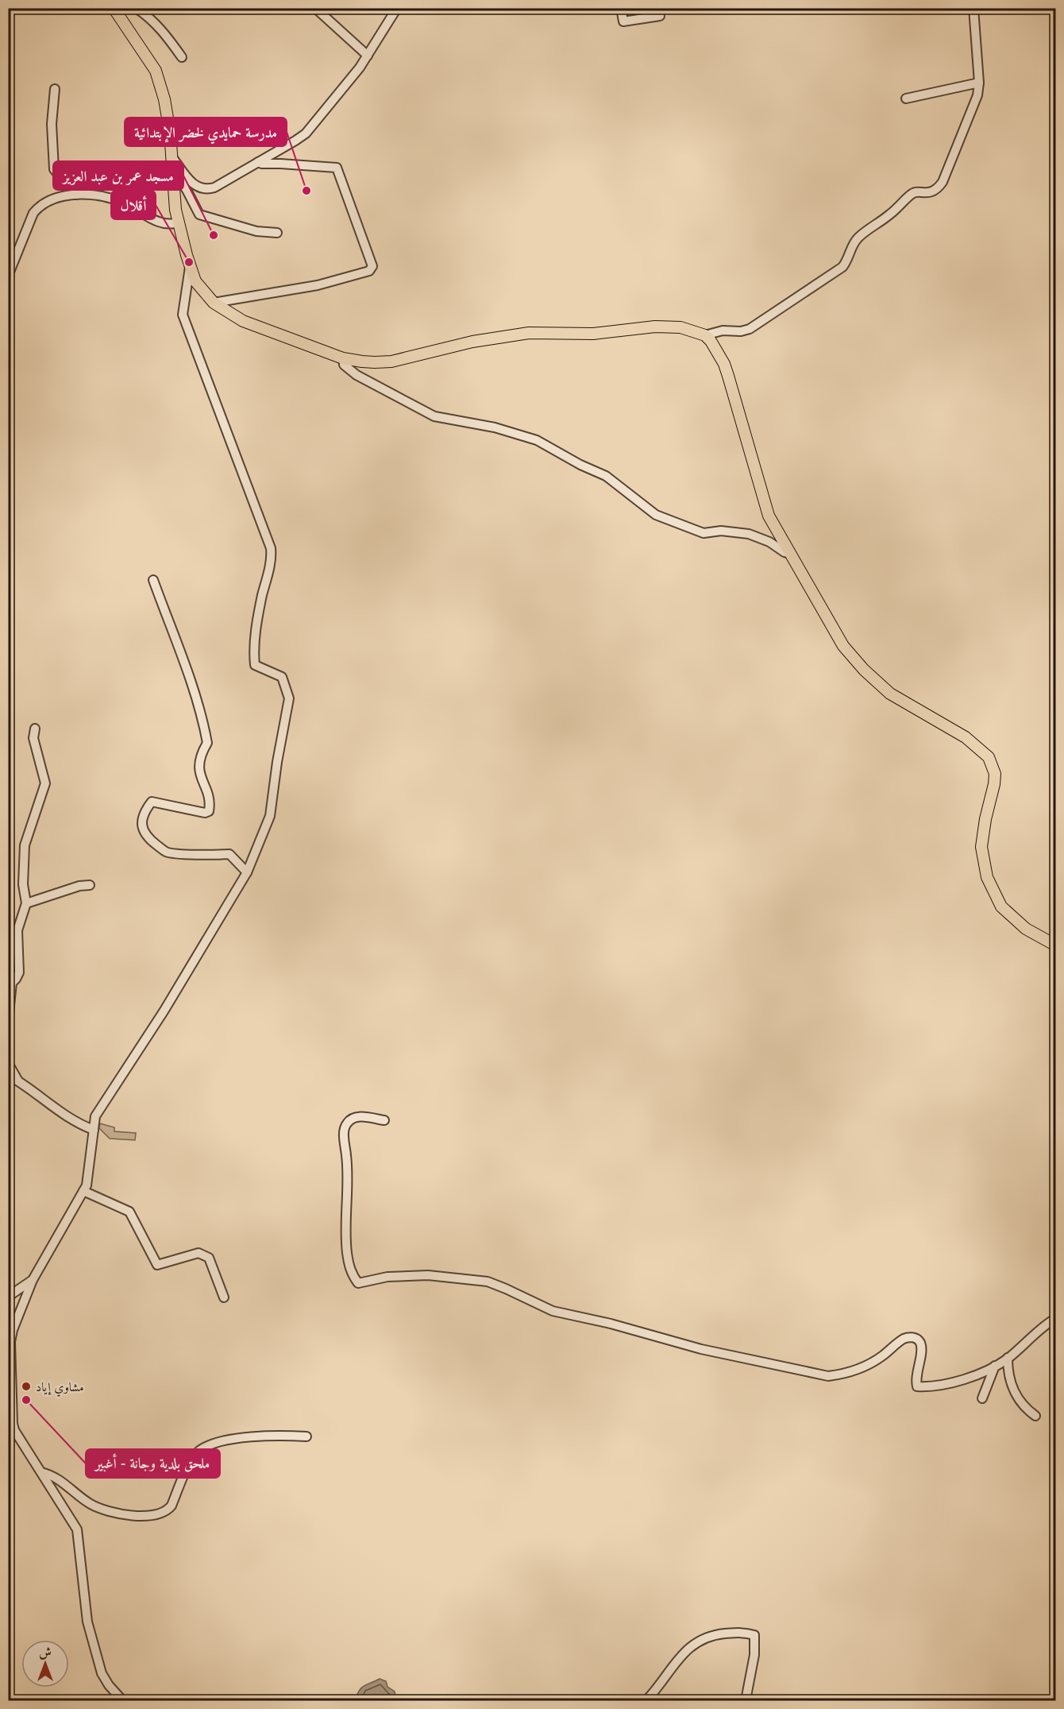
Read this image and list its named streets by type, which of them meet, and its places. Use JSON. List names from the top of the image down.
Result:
{
  "places": [
    "مدرسة حمايدي لخضر الإبتدائية",
    "مسجد عمر بن عبد العزيز",
    "أقلال",
    "مشاوي إياد",
    "ملحق بلدية وجانة - أغبير"
  ],
  "north": "top"
}
